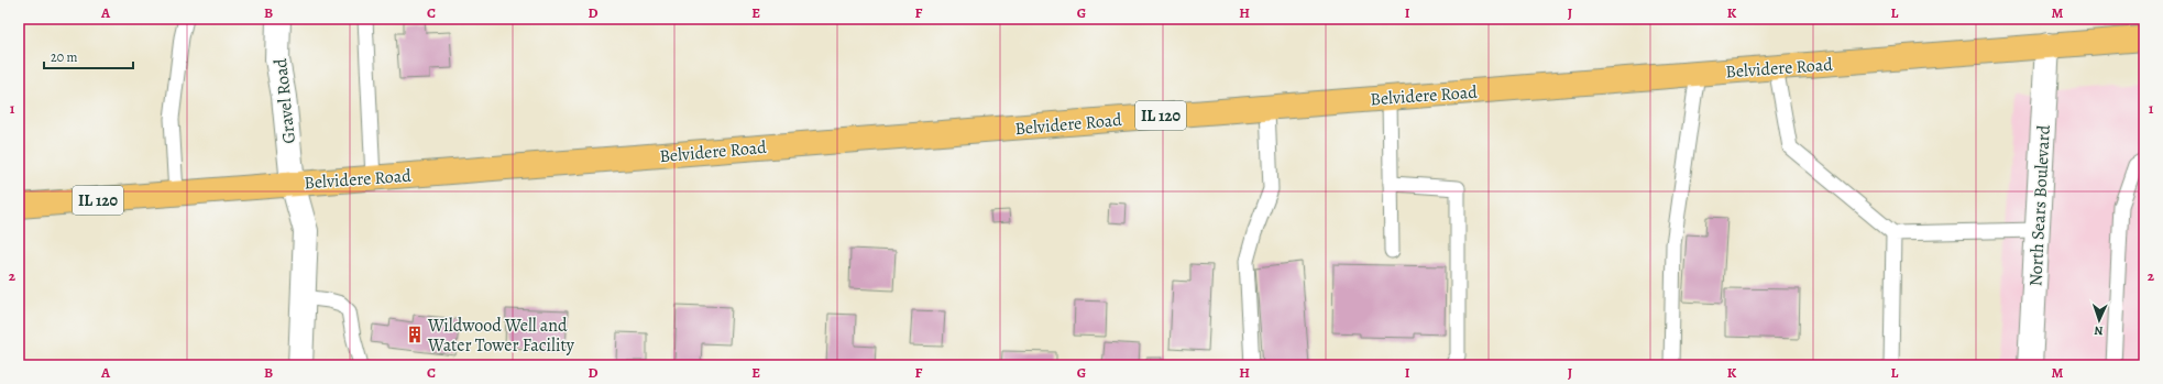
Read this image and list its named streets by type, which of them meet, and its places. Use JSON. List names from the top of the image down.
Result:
{
  "streets": {
    "main road": ["Belvidere Road", "IL 120"],
    "street": ["Gravel Road", "North Sears Boulevard"]
  },
  "crossings": [
    ["Belvidere Road", "Gravel Road"],
    ["Belvidere Road", "North Sears Boulevard"]
  ],
  "places": {
    "building": ["Wildwood Well and Water Tower Facility"]
  },
  "scale_bar": "20 m",
  "north": "bottom",
  "grid": {
    "columns": [
      "A",
      "B",
      "C",
      "D",
      "E",
      "F",
      "G",
      "H",
      "I",
      "J",
      "K",
      "L",
      "M"
    ],
    "rows": ["1", "2"]
  }
}
